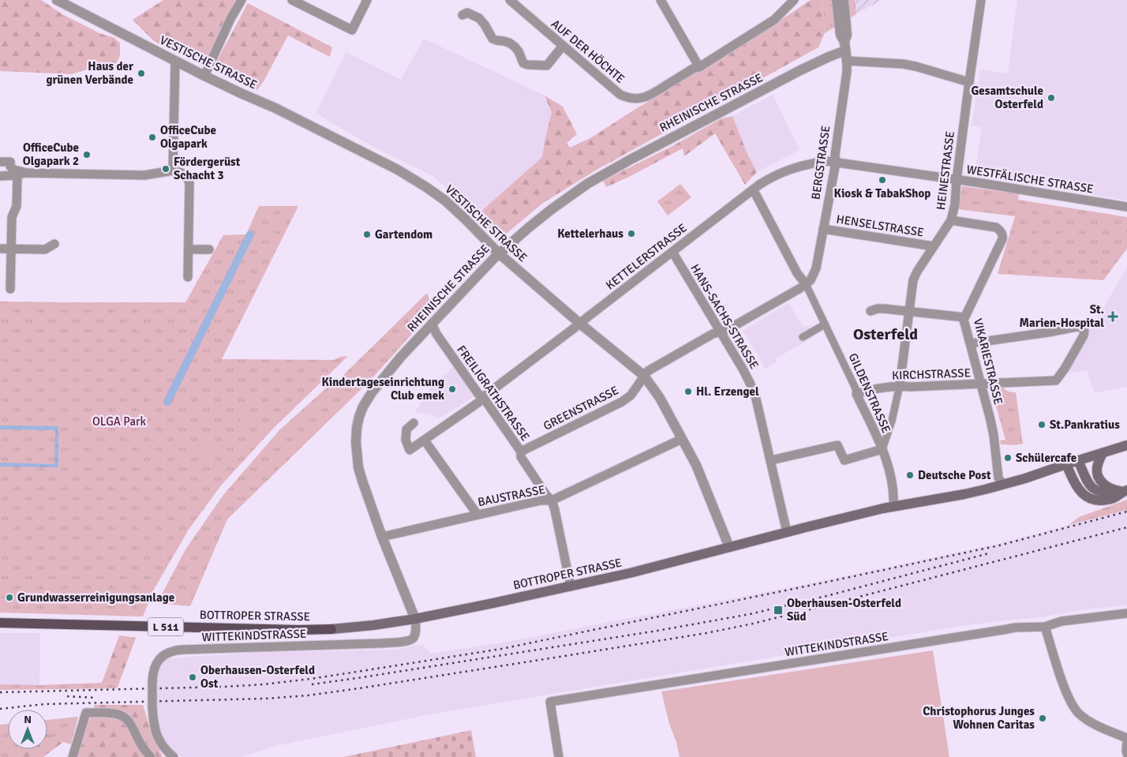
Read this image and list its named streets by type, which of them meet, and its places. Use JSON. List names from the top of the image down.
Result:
{
  "streets": {
    "main road": ["BOTTROPER STRASSE", "L 511"],
    "street": [
      "AUF DER HÖCHTE",
      "VESTISCHE STRASSE",
      "RHEINISCHE STRASSE",
      "BERGSTRASSE",
      "HEINESTRASSE",
      "WESTFÄLISCHE STRASSE",
      "HENSELSTRASSE",
      "KETTELERSTRASSE",
      "HANS-SACHS-STRASSE",
      "VIKARIESTRASSE",
      "KIRCHSTRASSE",
      "FREILIGRATHSTRASSE",
      "GILDENSTRASSE",
      "GREENSTRASSE",
      "BAUSTRASSE",
      "WITTEKINDSTRASSE"
    ]
  },
  "crossings": [
    ["VESTISCHE STRASSE", "RHEINISCHE STRASSE"],
    ["VESTISCHE STRASSE", "KETTELERSTRASSE"],
    ["VESTISCHE STRASSE", "GREENSTRASSE"],
    ["VESTISCHE STRASSE", "BAUSTRASSE"],
    ["VESTISCHE STRASSE", "BOTTROPER STRASSE"],
    ["RHEINISCHE STRASSE", "BERGSTRASSE"],
    ["RHEINISCHE STRASSE", "FREILIGRATHSTRASSE"],
    ["RHEINISCHE STRASSE", "BAUSTRASSE"],
    ["RHEINISCHE STRASSE", "BOTTROPER STRASSE"],
    ["RHEINISCHE STRASSE", "WITTEKINDSTRASSE"],
    ["BERGSTRASSE", "WESTFÄLISCHE STRASSE"],
    ["BERGSTRASSE", "HENSELSTRASSE"],
    ["BERGSTRASSE", "KETTELERSTRASSE"],
    ["BERGSTRASSE", "GILDENSTRASSE"],
    ["HEINESTRASSE", "WESTFÄLISCHE STRASSE"],
    ["HEINESTRASSE", "HENSELSTRASSE"],
    ["HEINESTRASSE", "VIKARIESTRASSE"],
    ["HEINESTRASSE", "KIRCHSTRASSE"],
    ["HEINESTRASSE", "GILDENSTRASSE"],
    ["WESTFÄLISCHE STRASSE", "KETTELERSTRASSE"],
    ["KETTELERSTRASSE", "HANS-SACHS-STRASSE"],
    ["KETTELERSTRASSE", "FREILIGRATHSTRASSE"],
    ["KETTELERSTRASSE", "GILDENSTRASSE"],
    ["HANS-SACHS-STRASSE", "BOTTROPER STRASSE"],
    ["VIKARIESTRASSE", "KIRCHSTRASSE"],
    ["VIKARIESTRASSE", "BOTTROPER STRASSE"],
    ["KIRCHSTRASSE", "GILDENSTRASSE"],
    ["FREILIGRATHSTRASSE", "GREENSTRASSE"],
    ["FREILIGRATHSTRASSE", "BAUSTRASSE"],
    ["FREILIGRATHSTRASSE", "BOTTROPER STRASSE"],
    ["GILDENSTRASSE", "BOTTROPER STRASSE"],
    ["BOTTROPER STRASSE", "WITTEKINDSTRASSE"]
  ],
  "districts": ["Osterfeld"],
  "parks": ["OLGA Park"],
  "places": {
    "other": [
      "Haus der grünen Verbände",
      "Gesamtschule Osterfeld",
      "OfficeCube Olgapark",
      "OfficeCube Olgapark 2",
      "Fördergerüst Schacht 3",
      "Kiosk & TabakShop",
      "Kettelerhaus",
      "Gartendom",
      "Kindertageseinrichtung Club emek",
      "Hl. Erzengel",
      "St.Pankratius",
      "Schülercafe",
      "Deutsche Post",
      "Grundwasserreinigungsanlage",
      "Oberhausen-Osterfeld Ost",
      "Christophorus Junges Wohnen Caritas"
    ],
    "health": ["St. Marien-Hospital"],
    "transit": ["Oberhausen-Osterfeld Süd"]
  },
  "north": "top"
}
